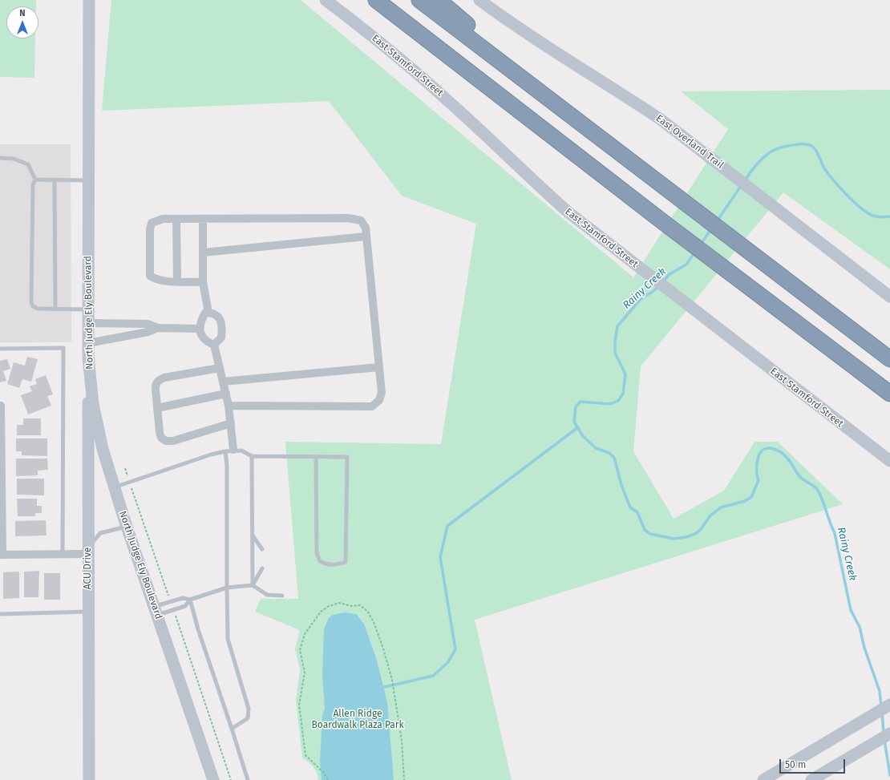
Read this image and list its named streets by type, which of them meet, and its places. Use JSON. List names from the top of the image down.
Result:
{
  "streets": {
    "main road": [
      "East Stamford Street",
      "East Overland Trail",
      "North Judge Ely Boulevard",
      "ACU Drive"
    ]
  },
  "crossings": [
    ["North Judge Ely Boulevard", "ACU Drive"]
  ],
  "water": ["Rainy Creek"],
  "parks": ["Allen Ridge Boardwalk Plaza Park"],
  "scale_bar": "50 m",
  "north": "top"
}
